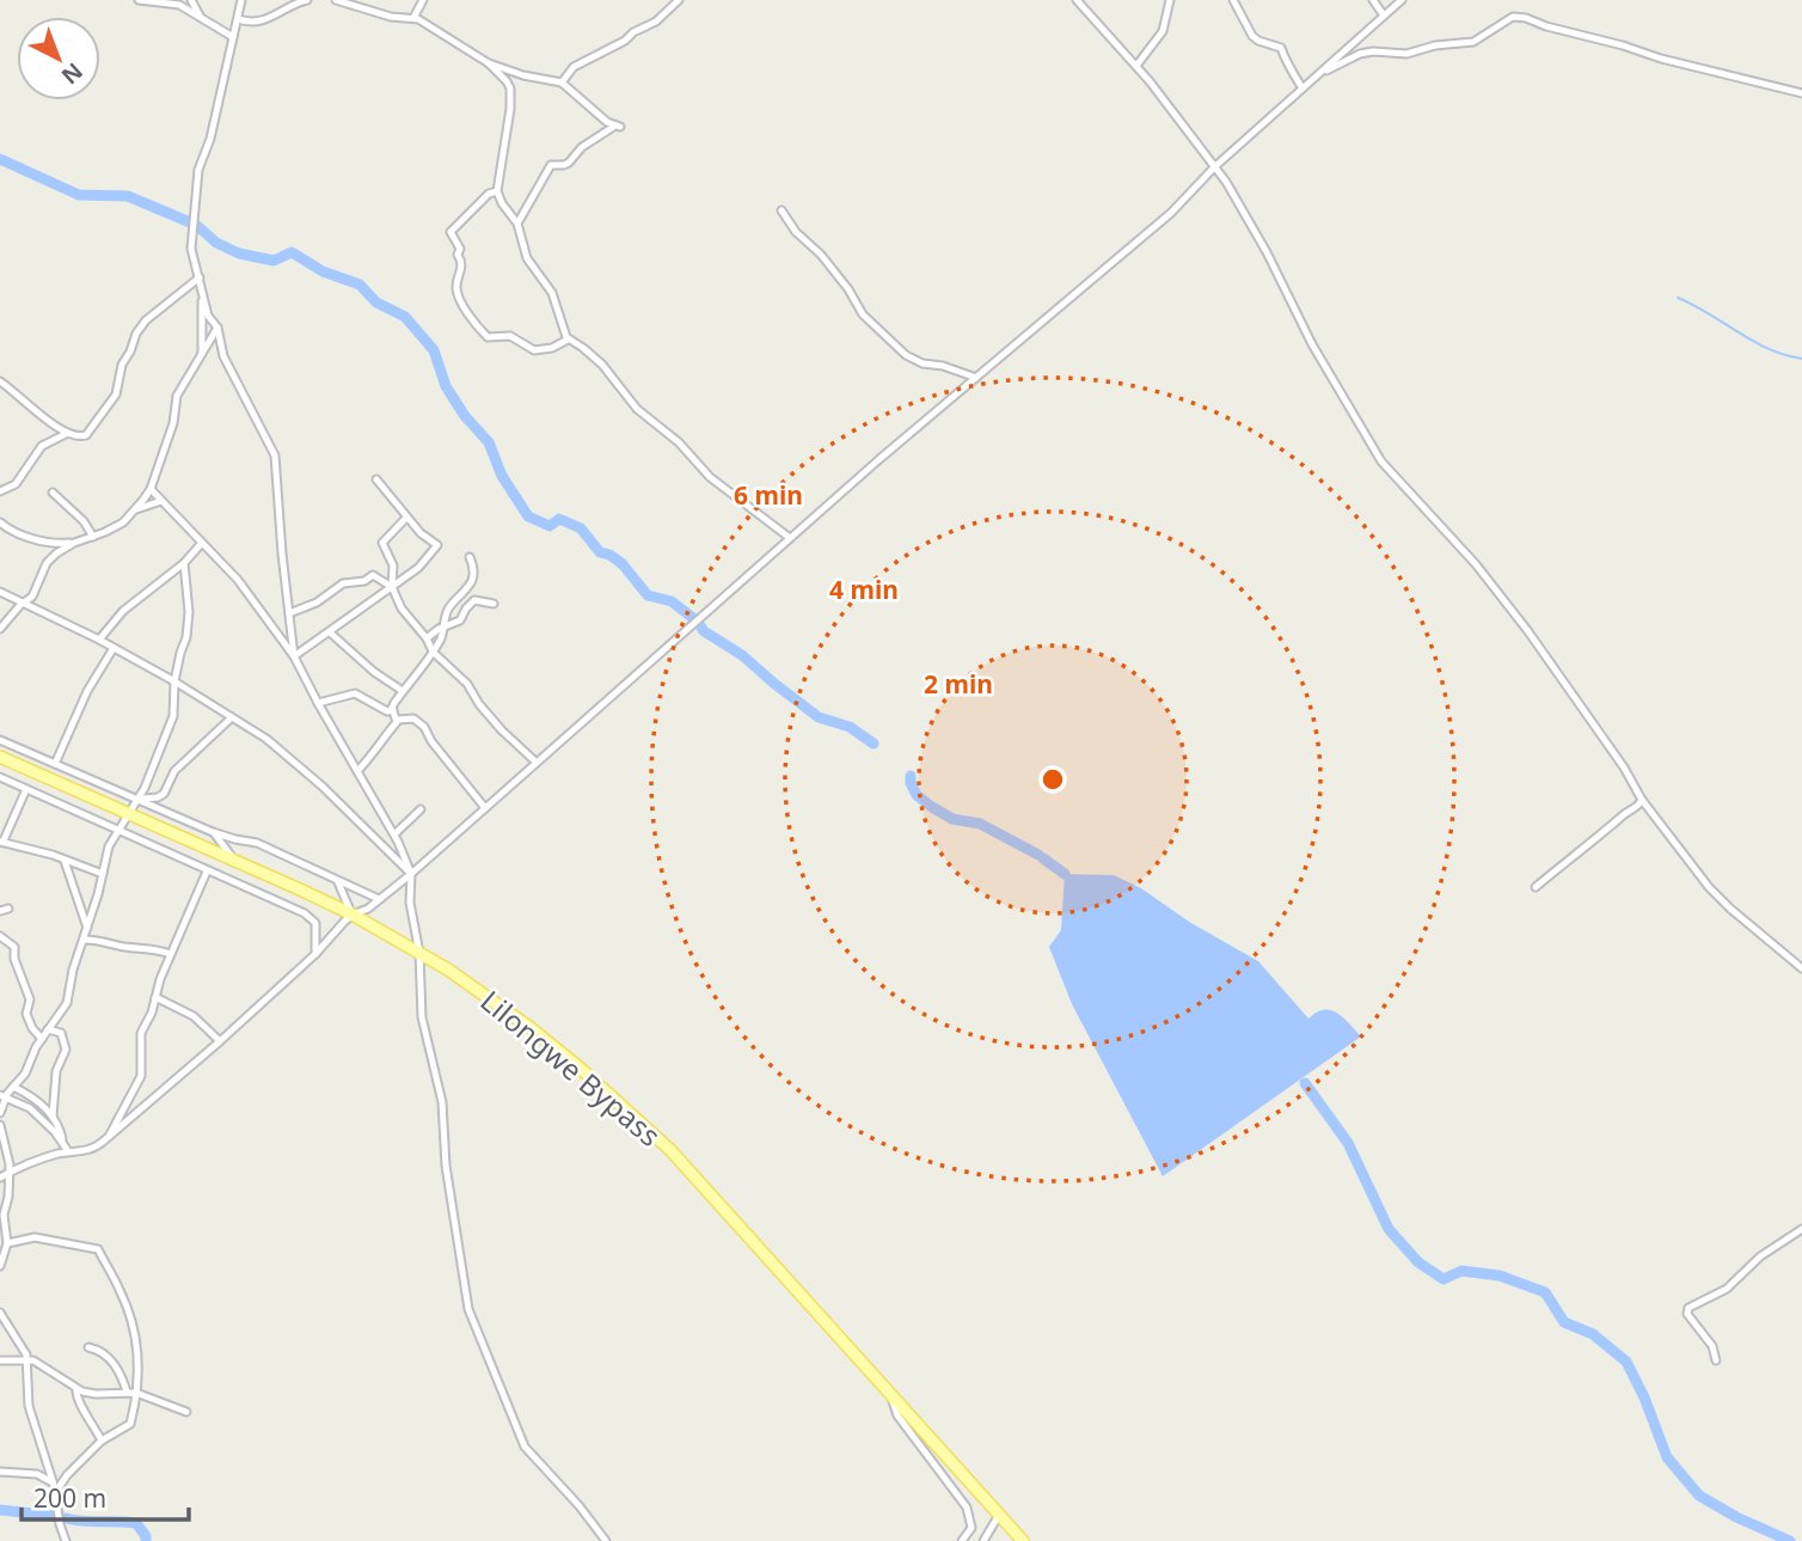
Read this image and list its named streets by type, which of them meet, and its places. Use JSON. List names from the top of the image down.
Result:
{
  "streets": {
    "main road": ["Lilongwe Bypass"]
  },
  "scale_bar": "200 m",
  "north": "bottom right",
  "rings": ["6 min", "4 min", "2 min"]
}
